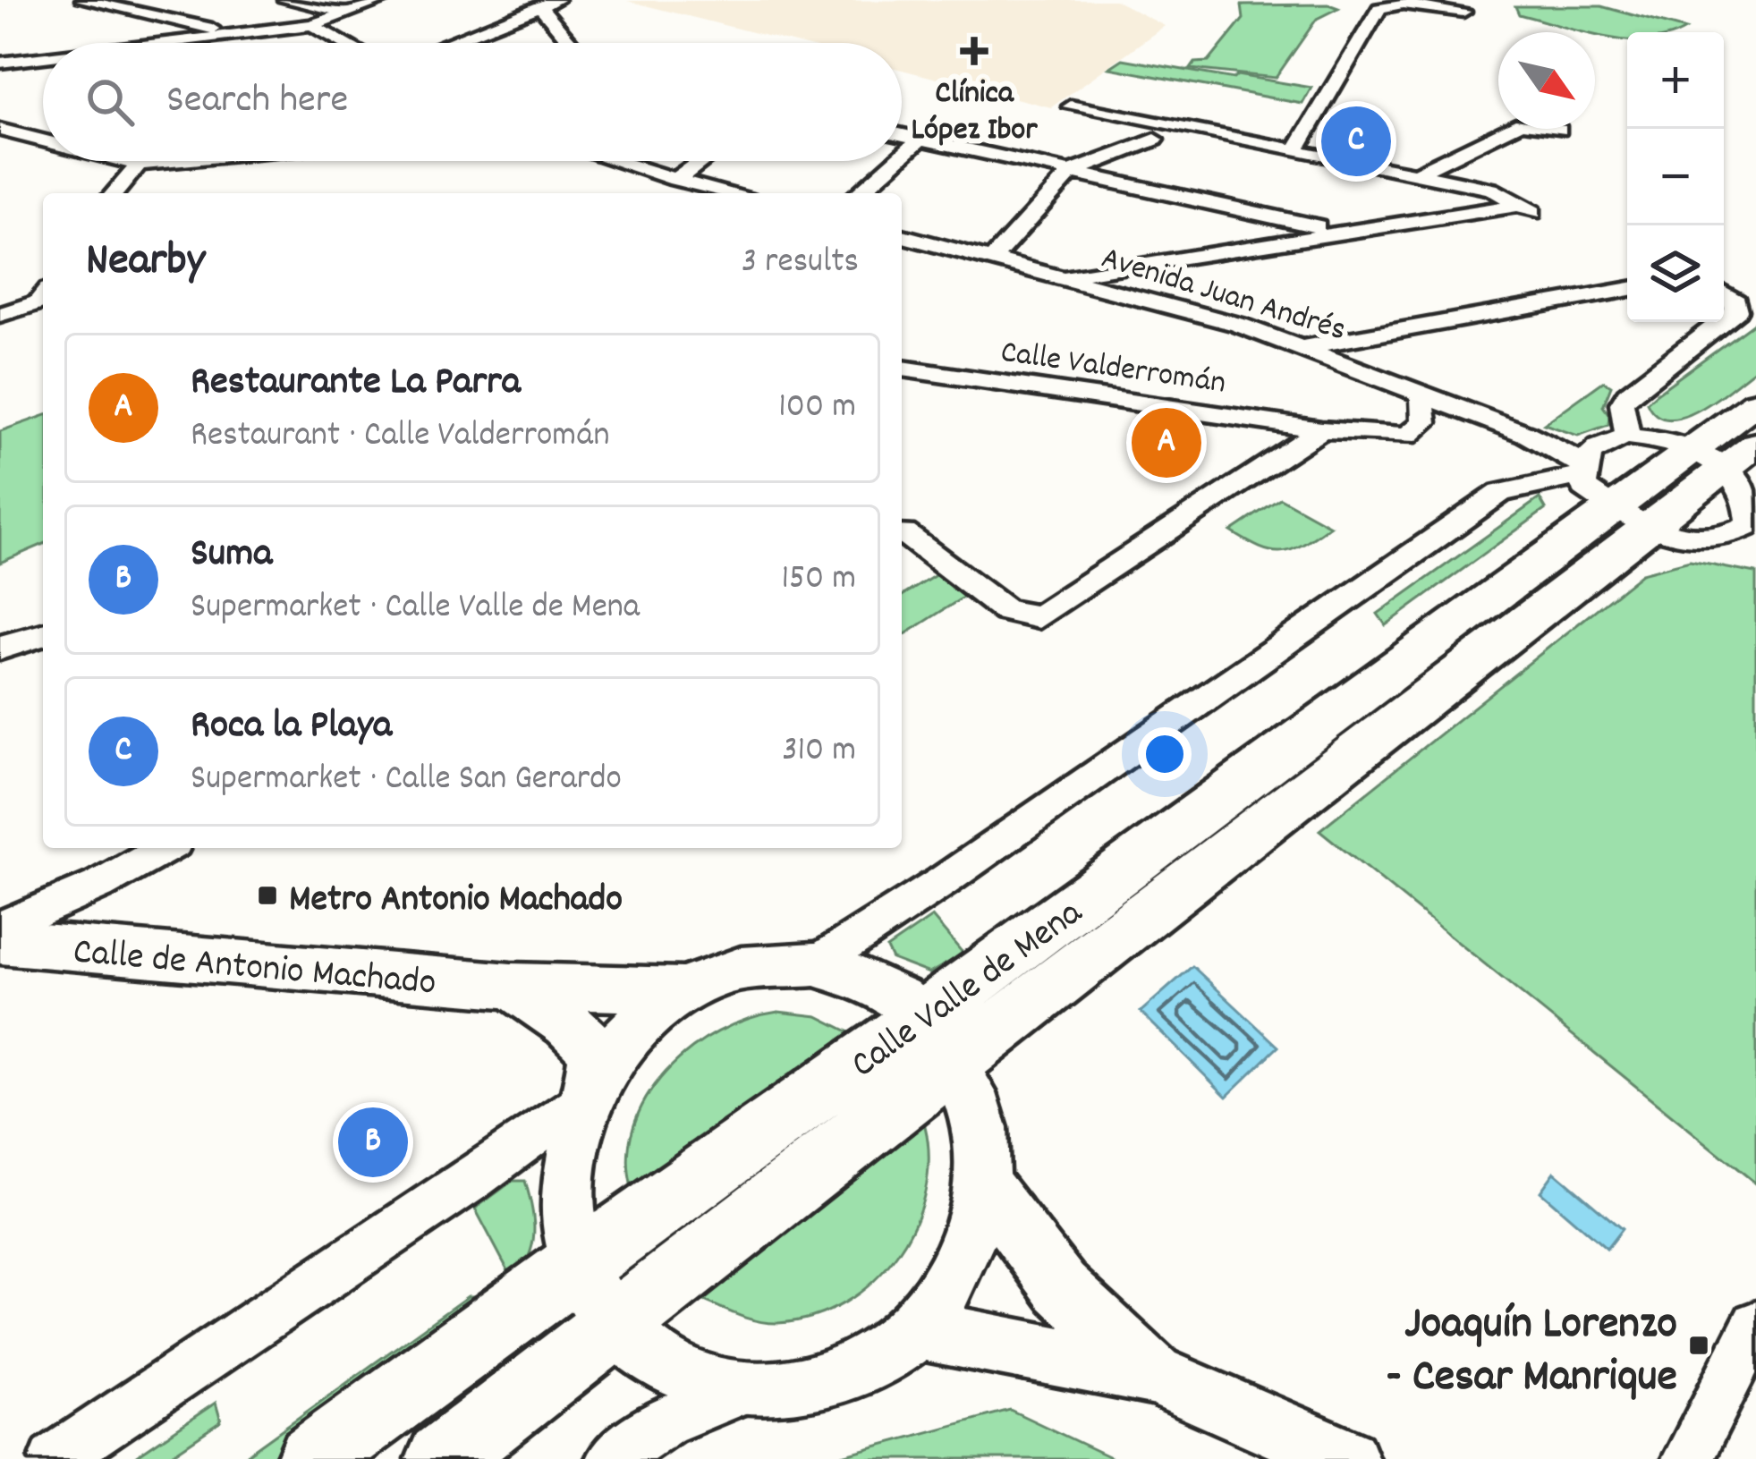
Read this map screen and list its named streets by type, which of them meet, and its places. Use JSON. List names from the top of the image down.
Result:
{
  "streets": {
    "main road": ["Calle Valle de Mena"],
    "street": ["Avenida Juan Andrés", "Calle Valderromán", "Calle de Antonio Machado"]
  },
  "crossings": [
    ["Avenida Juan Andrés", "Calle Valderromán"],
    ["Avenida Juan Andrés", "Calle Valle de Mena"]
  ],
  "places": {
    "health": ["Clínica López Ibor"],
    "transit": ["Metro Antonio Machado", "Joaquín Lorenzo - Cesar Manrique"]
  },
  "north": "bottom right",
  "page": {
    "map_buttons": ["+", "−"],
    "search": "Search here",
    "pins": ["C", "A", "B"],
    "heading": ["Nearby", "3 results"],
    "list": [
      {
        "mark": "A",
        "name": "Restaurante La Parra",
        "note": "Restaurant · Calle Valderromán",
        "value": "100 m"
      },
      {
        "mark": "B",
        "name": "Suma",
        "note": "Supermarket · Calle Valle de Mena",
        "value": "150 m"
      },
      {
        "mark": "C",
        "name": "Roca la Playa",
        "note": "Supermarket · Calle San Gerardo",
        "value": "310 m"
      }
    ]
  }
}
